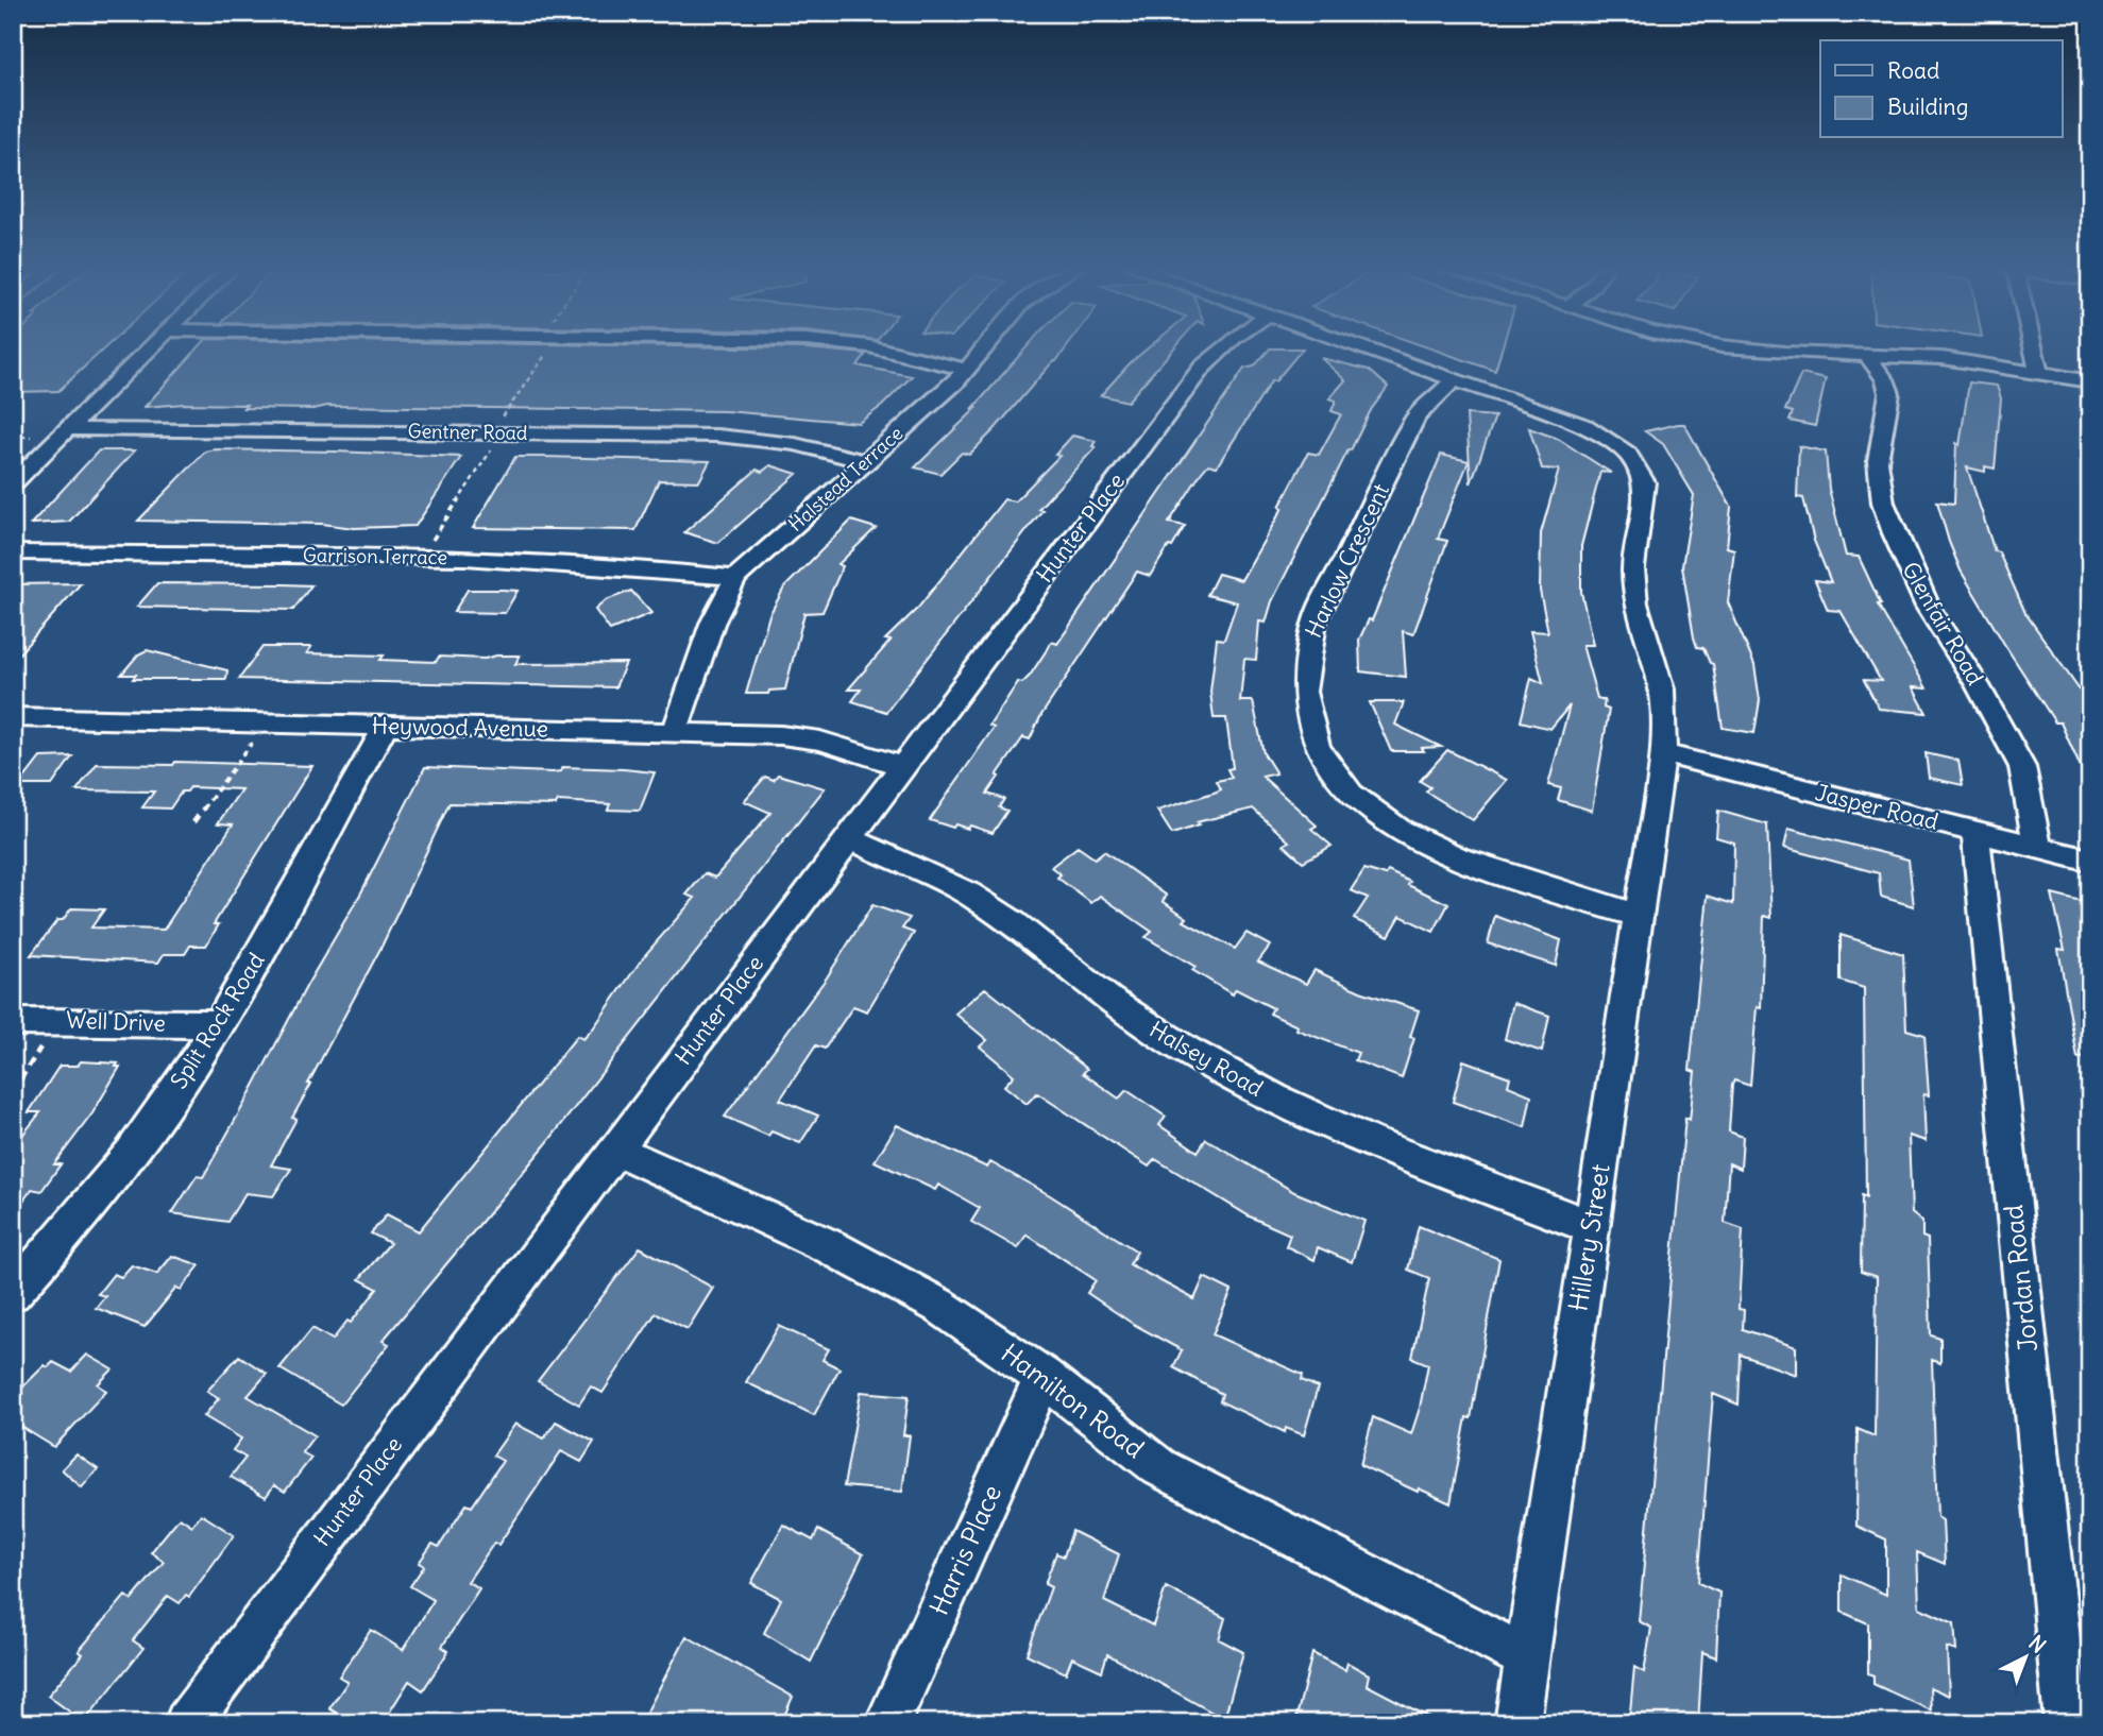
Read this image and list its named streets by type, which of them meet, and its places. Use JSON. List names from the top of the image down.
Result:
{
  "streets": {
    "street": [
      "Gentner Road",
      "Halstead Terrace",
      "Hunter Place",
      "Garrison Terrace",
      "Harlow Crescent",
      "Glenfair Road",
      "Heywood Avenue",
      "Jasper Road",
      "Split Rock Road",
      "Well Drive",
      "Halsey Road",
      "Hillery Street",
      "Jordan Road",
      "Hamilton Road",
      "Harris Place"
    ]
  },
  "crossings": [
    ["Gentner Road", "Halstead Terrace"],
    ["Halstead Terrace", "Garrison Terrace"],
    ["Halstead Terrace", "Heywood Avenue"],
    ["Hunter Place", "Heywood Avenue"],
    ["Hunter Place", "Halsey Road"],
    ["Hunter Place", "Hamilton Road"],
    ["Harlow Crescent", "Hillery Street"],
    ["Glenfair Road", "Jasper Road"],
    ["Heywood Avenue", "Split Rock Road"],
    ["Jasper Road", "Hillery Street"],
    ["Jasper Road", "Jordan Road"],
    ["Split Rock Road", "Well Drive"],
    ["Halsey Road", "Hillery Street"],
    ["Hillery Street", "Hamilton Road"],
    ["Hamilton Road", "Harris Place"]
  ],
  "legend": ["Road", "Building"],
  "north": "top right"
}
